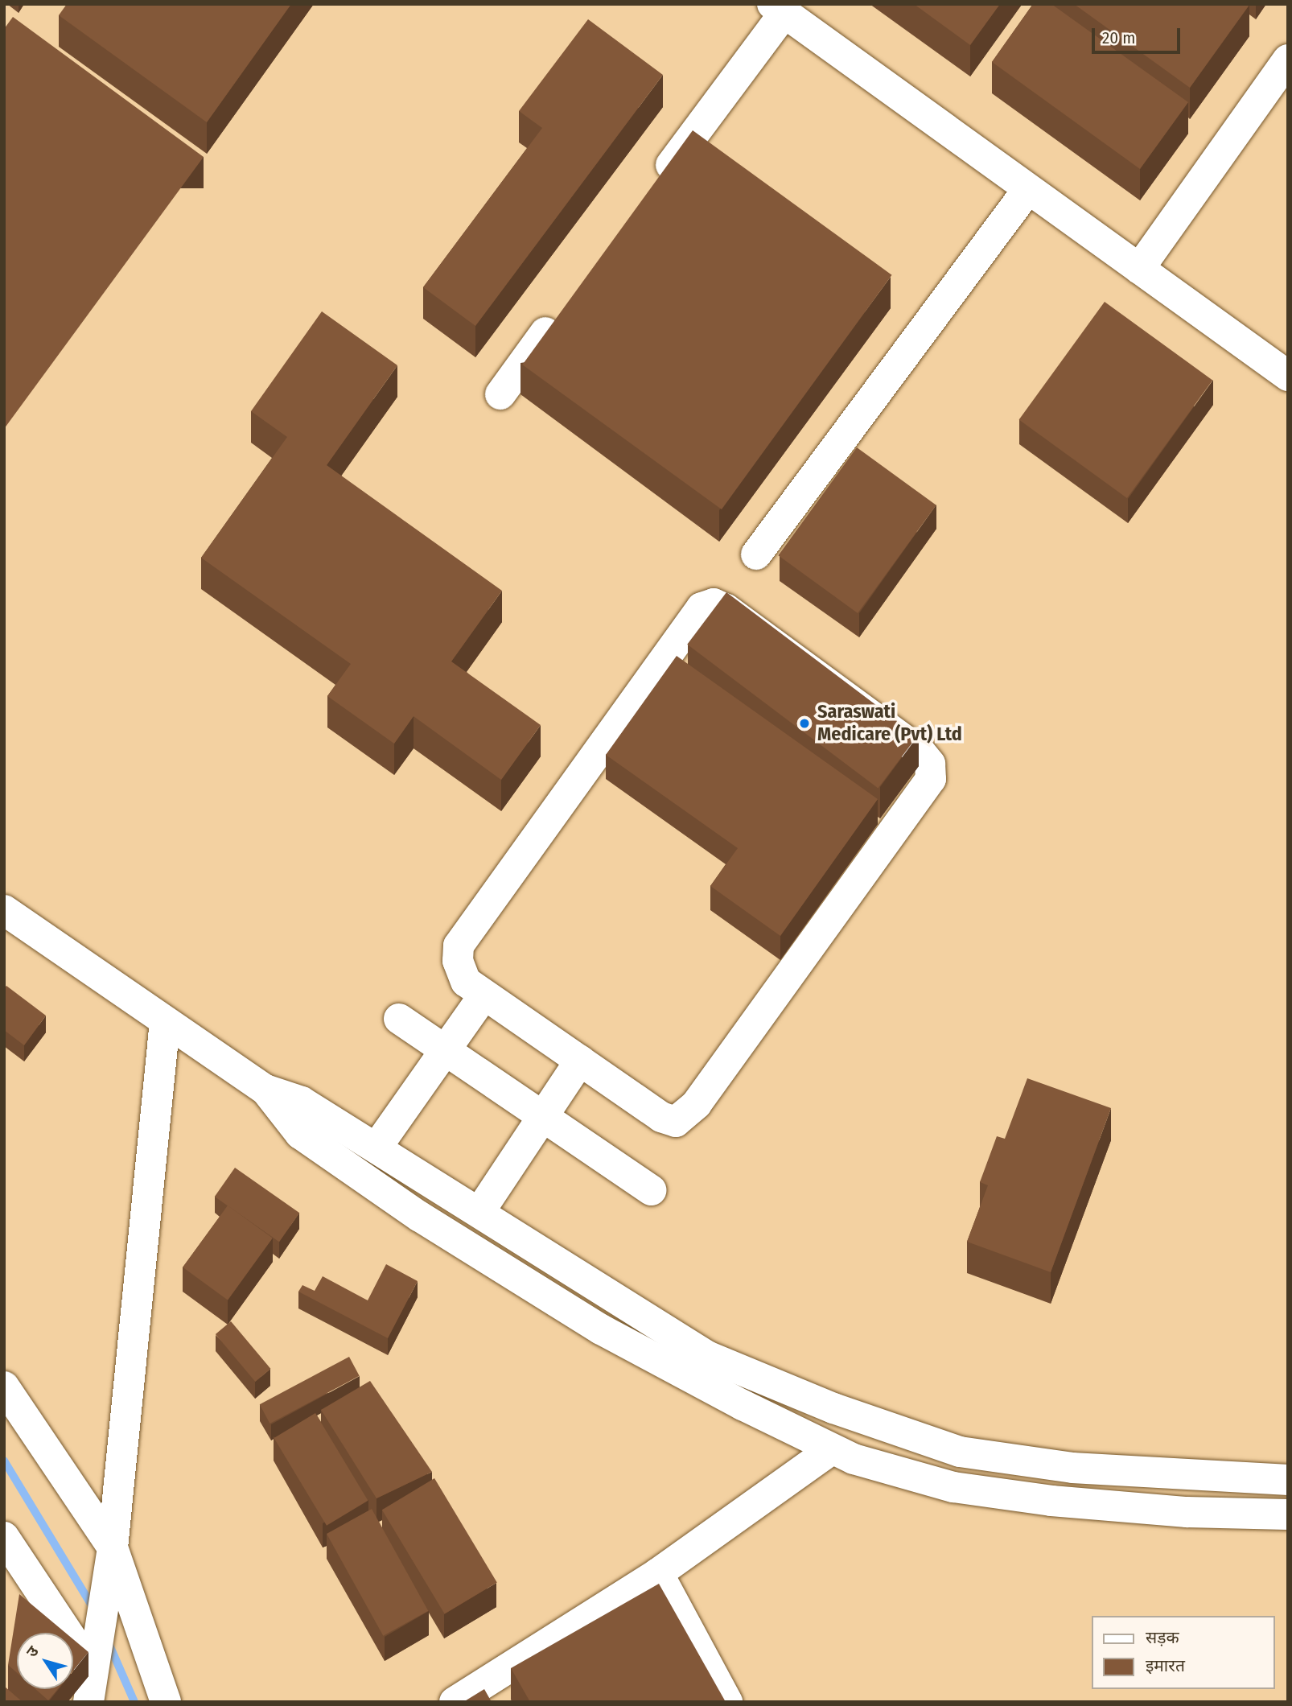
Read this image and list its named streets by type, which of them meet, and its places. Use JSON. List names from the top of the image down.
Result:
{
  "places": ["Saraswati Medicare (Pvt) Ltd"],
  "legend": ["सड़क", "इमारत"],
  "scale_bar": "20 m",
  "north": "top left"
}
